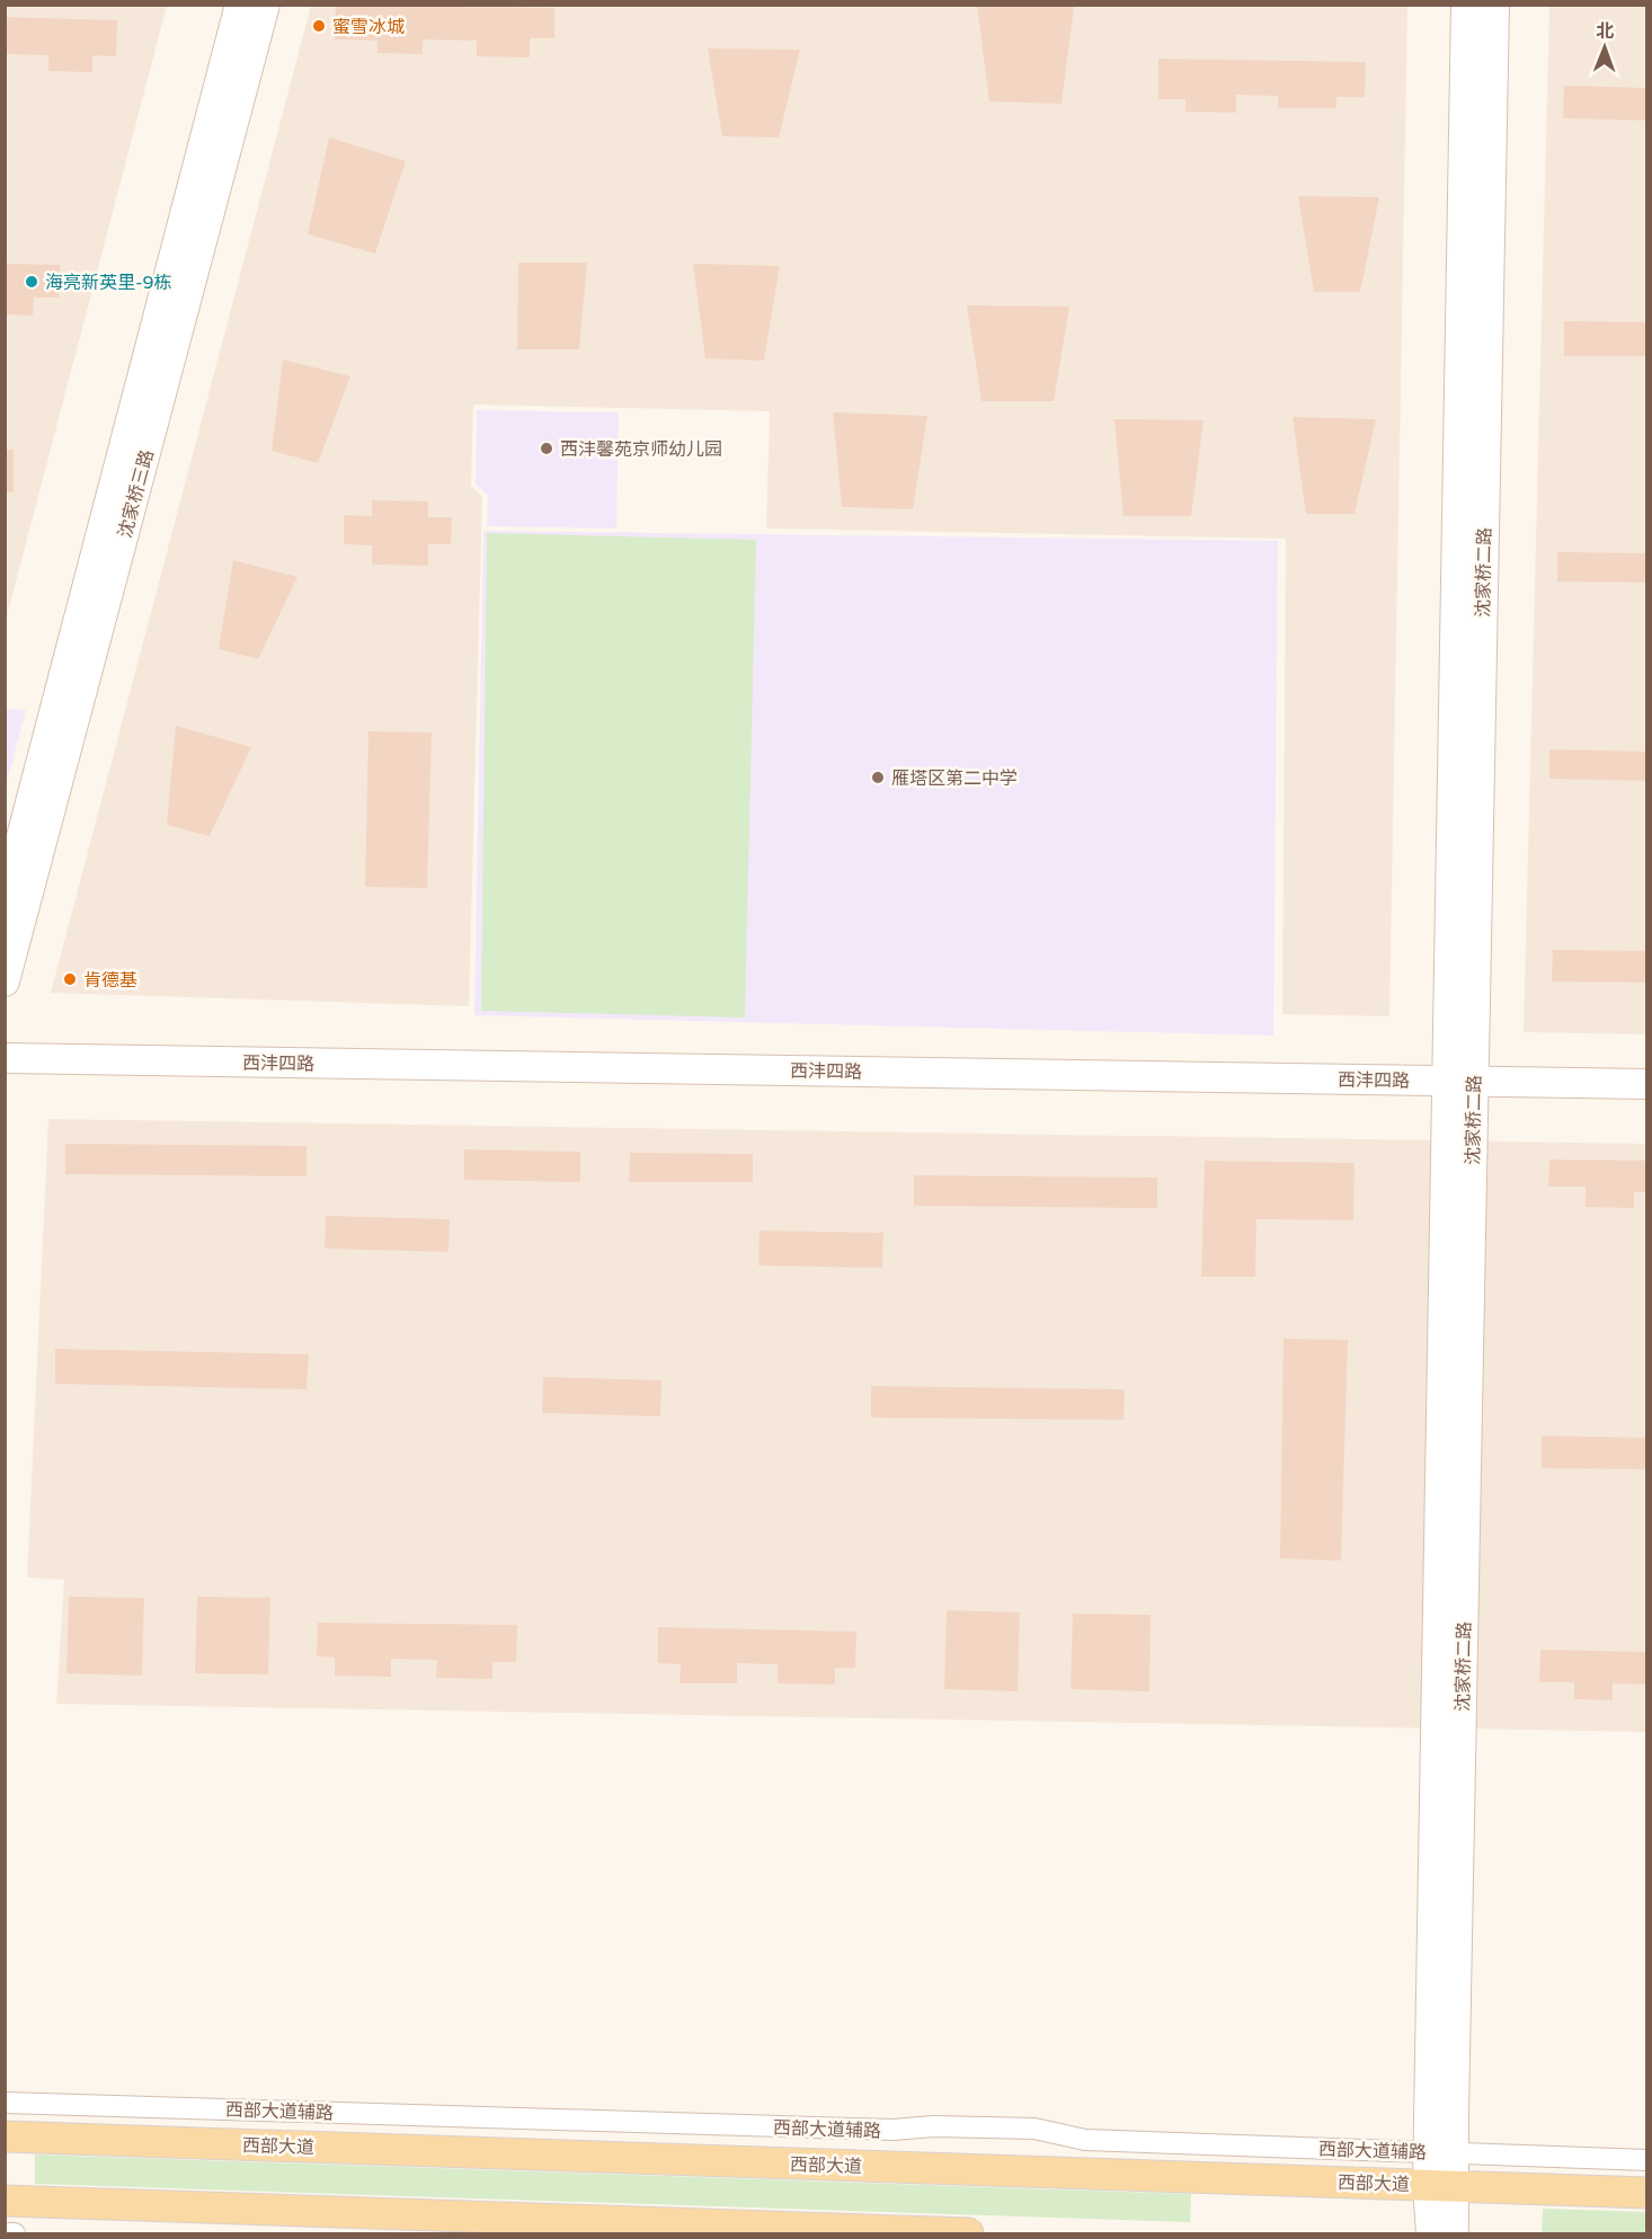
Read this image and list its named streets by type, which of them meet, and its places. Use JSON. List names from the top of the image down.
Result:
{
  "streets": {
    "main road": ["西部大道"],
    "street": [
      "沈家桥三路",
      "沈家桥二路",
      "西沣四路",
      "西部大道辅路"
    ]
  },
  "crossings": [
    ["沈家桥二路", "西沣四路"],
    ["沈家桥二路", "西部大道辅路"],
    ["沈家桥二路", "西部大道"]
  ],
  "places": [
    "蜜雪冰城",
    "海亮新英里-9栋",
    "西沣馨苑京师幼儿园",
    "雁塔区第二中学",
    "肯德基"
  ],
  "north": "top"
}
